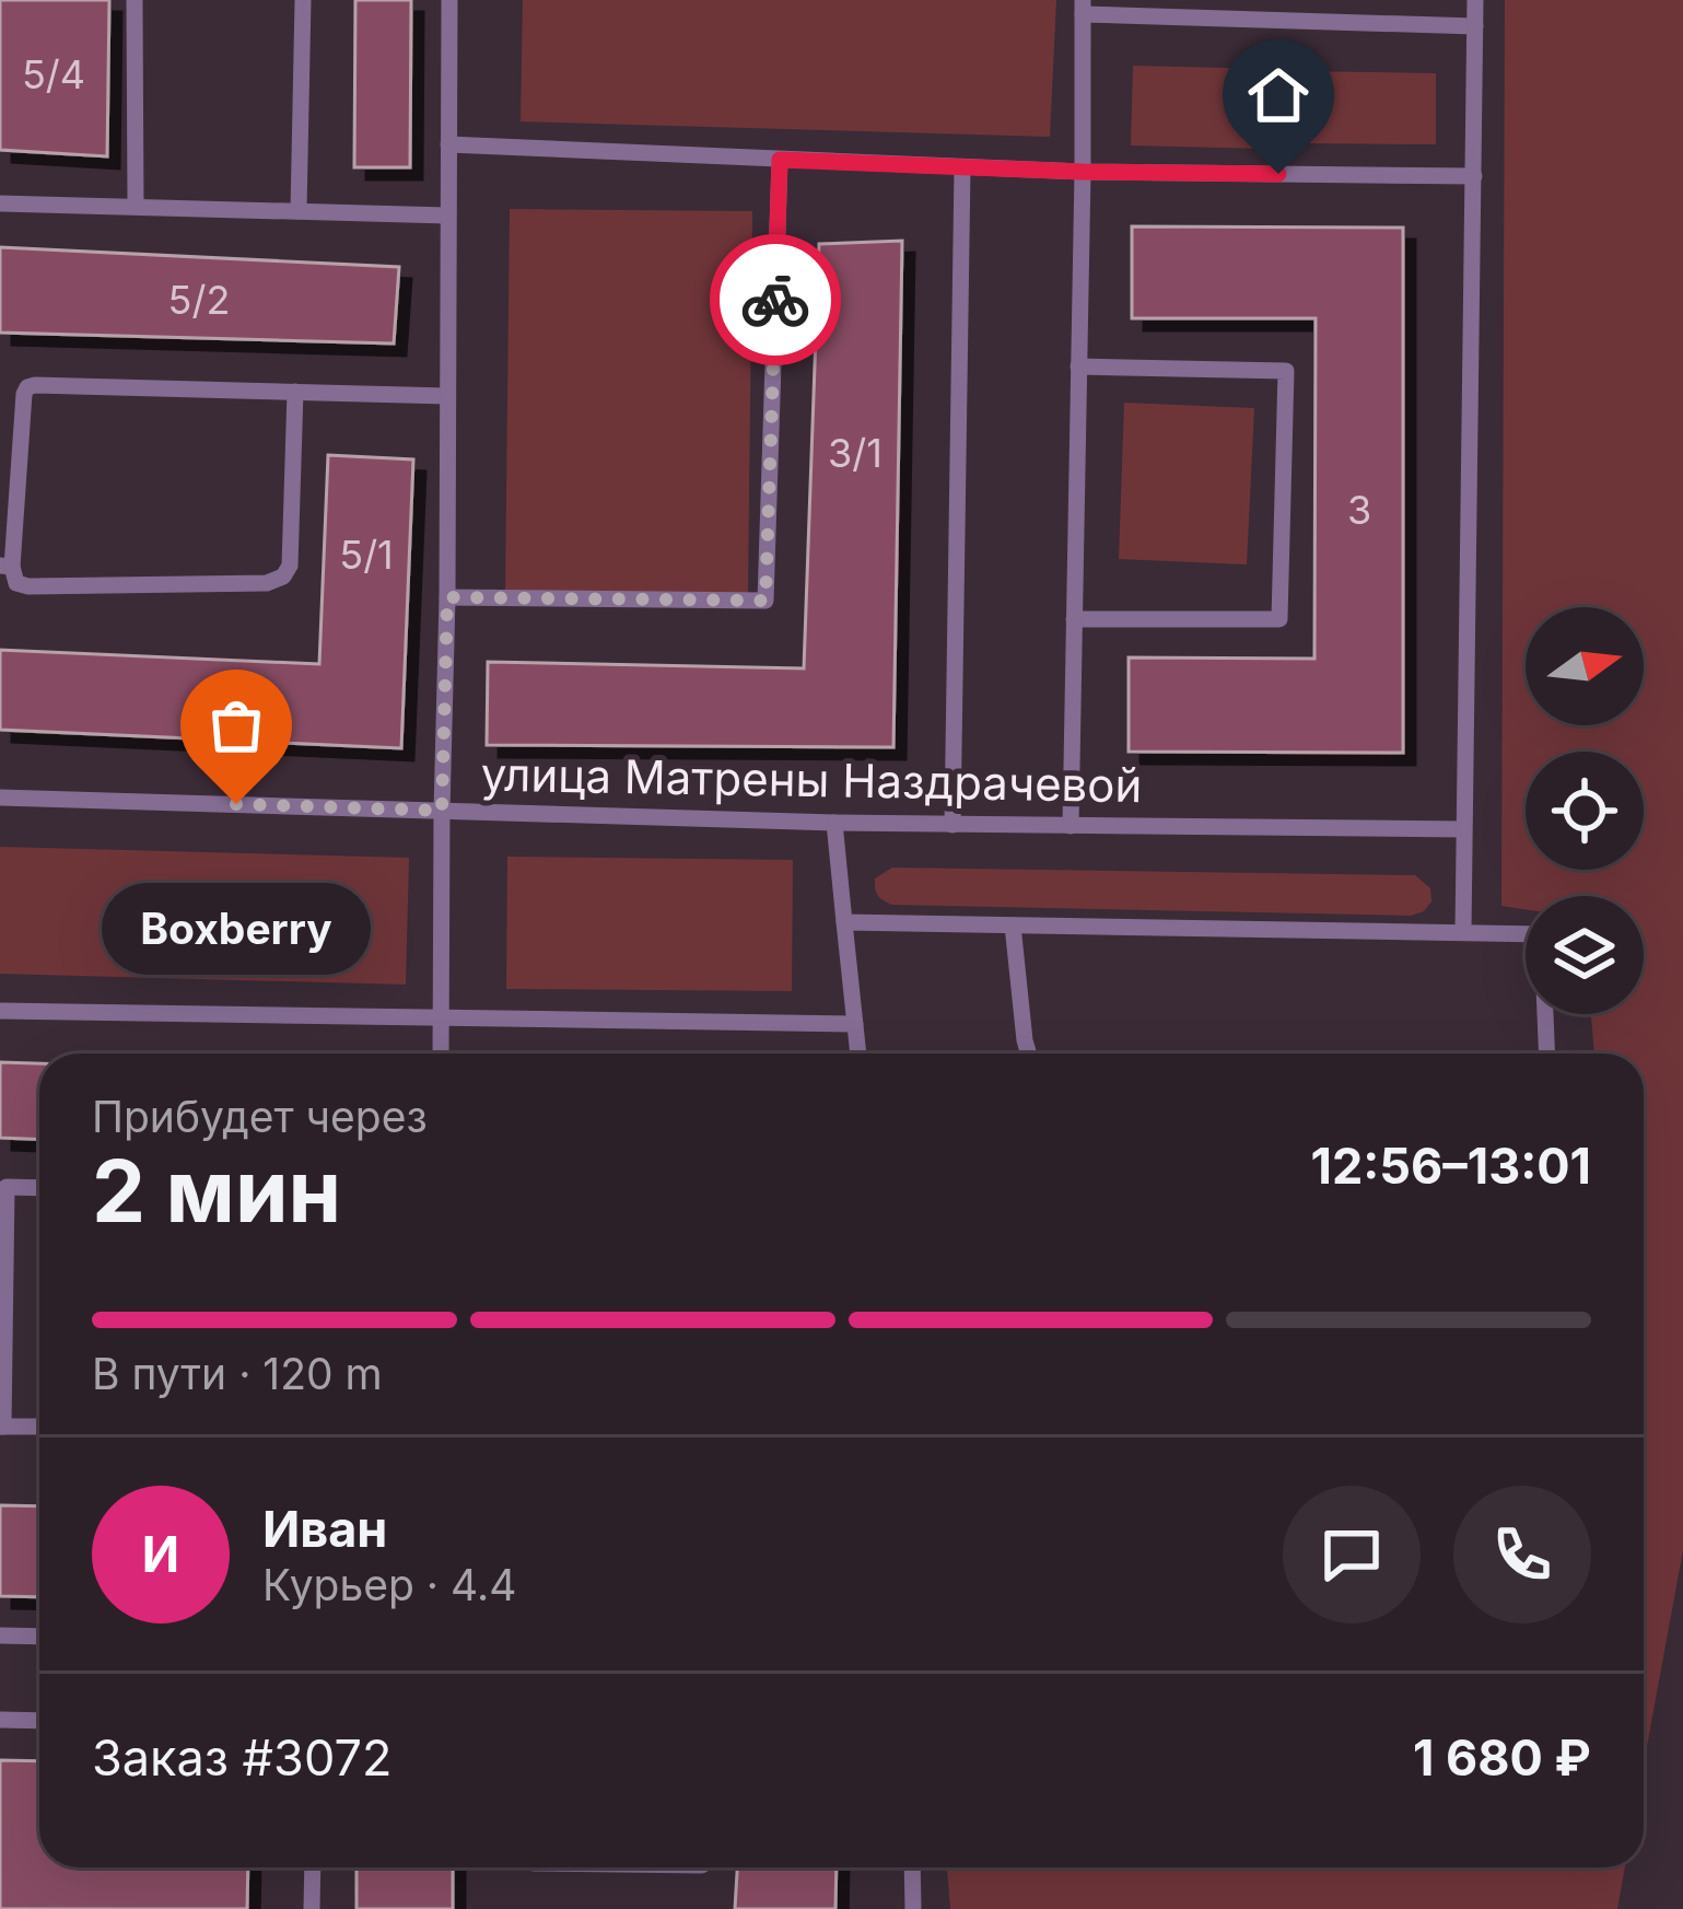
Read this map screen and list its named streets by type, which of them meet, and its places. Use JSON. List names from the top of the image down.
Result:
{
  "streets": {
    "lane": ["улица Матрены Наздрачевой"]
  },
  "places": ["Boxberry"],
  "house_numbers": [
    "5/4",
    "5/2",
    "3/1",
    "3",
    "5/1"
  ],
  "north": "right",
  "page": {
    "bubble": "Boxberry",
    "heading": ["2 мин", "Прибудет через", "12:56–13:01"],
    "panel": [
      "Иван",
      "Курьер · 4.4",
      "Заказ #3072",
      "1 680 ₽"
    ],
    "bar": "В пути · 120 m",
    "round": "И"
  }
}
